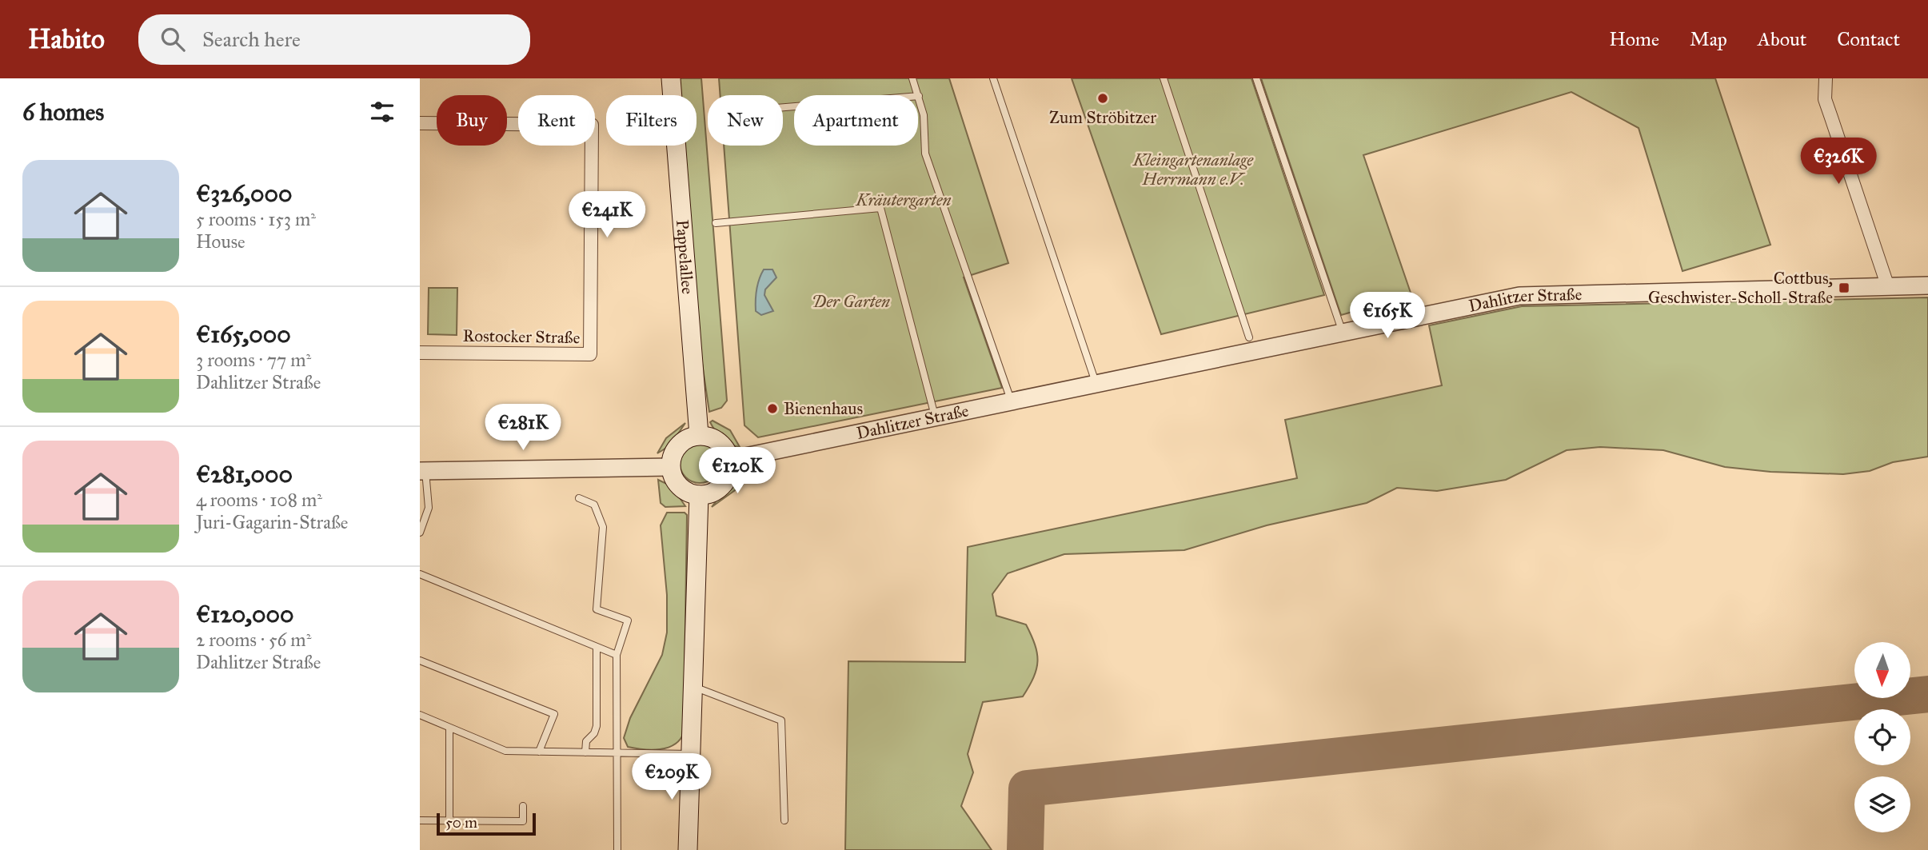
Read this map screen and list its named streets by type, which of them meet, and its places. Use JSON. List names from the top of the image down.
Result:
{
  "streets": {
    "main road": ["Pappelallee"],
    "street": ["Dahlitzer Straße", "Rostocker Straße"]
  },
  "crossings": [
    ["Pappelallee", "Dahlitzer Straße"]
  ],
  "parks": ["Kleingartenanlage Herrmann e.V.", "Kräutergarten", "Der Garten"],
  "places": {
    "other": ["Zum Ströbitzer", "Bienenhaus"],
    "transit": ["Cottbus, Geschwister-Scholl-Straße"]
  },
  "scale_bar": "50 m",
  "north": "bottom",
  "page": {
    "header": "Habito",
    "search": "Search here",
    "nav": [
      "Home",
      "Map",
      "About",
      "Contact"
    ],
    "heading": "6 homes",
    "chip": [
      "Buy",
      "Rent",
      "Filters",
      "New",
      "Apartment"
    ],
    "price": [
      "€326K",
      "€241K",
      "€165K",
      "€281K",
      "€120K",
      "€209K"
    ],
    "list": [
      {
        "name": "€326,000",
        "note": "5 rooms · 153 m² · House"
      },
      {
        "name": "€165,000",
        "note": "3 rooms · 77 m² · Dahlitzer Straße"
      },
      {
        "name": "€281,000",
        "note": "4 rooms · 108 m² · Juri-Gagarin-Straße"
      },
      {
        "name": "€120,000",
        "note": "2 rooms · 56 m² · Dahlitzer Straße"
      }
    ],
    "scale": "50 m"
  }
}
